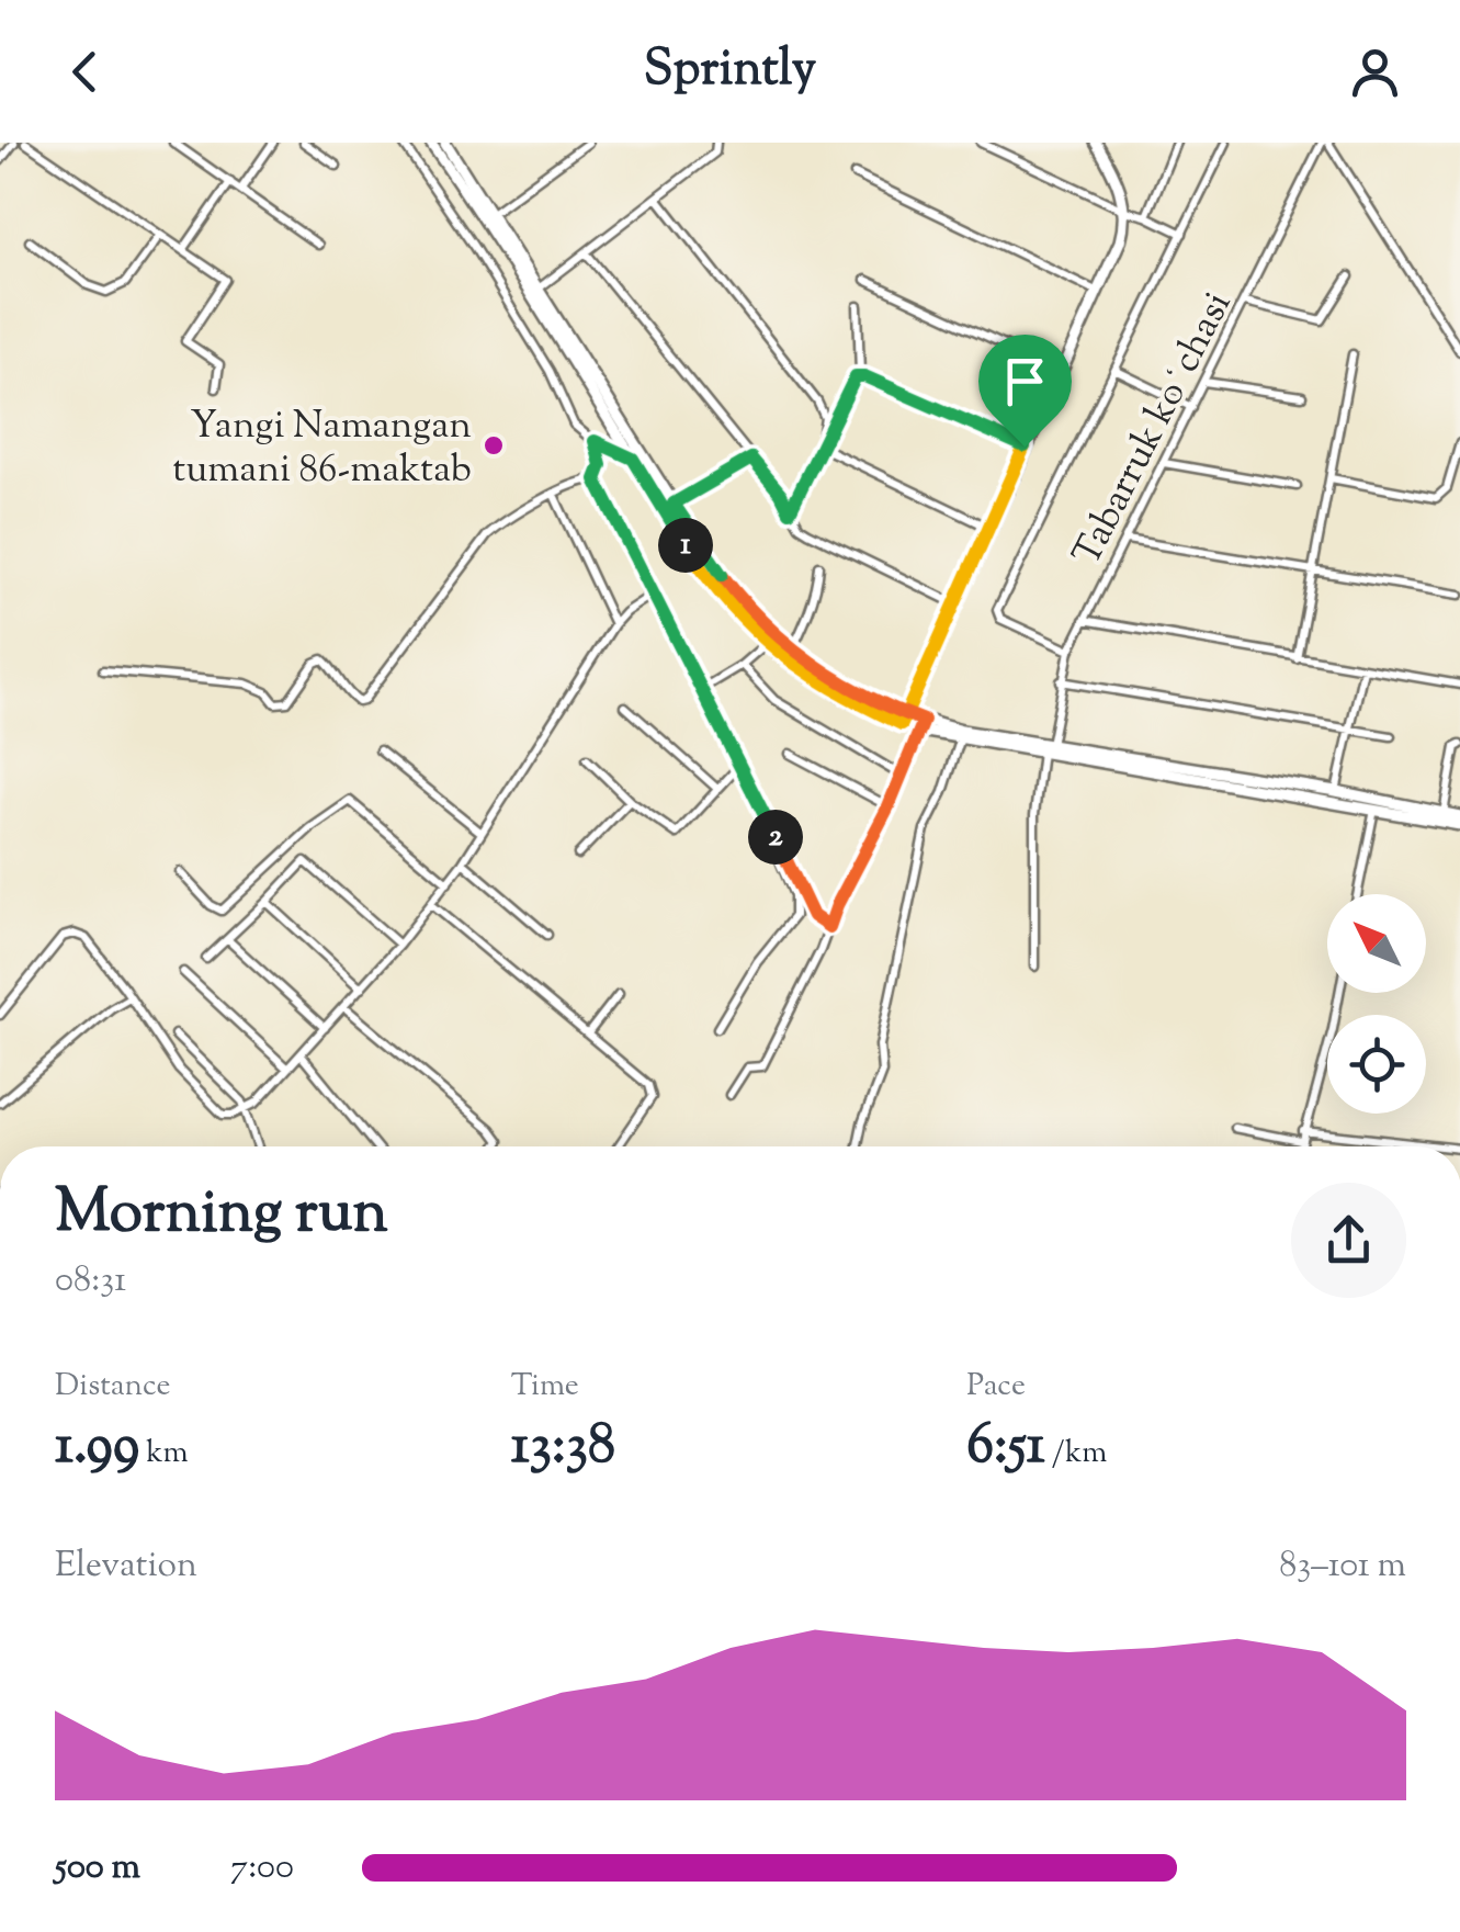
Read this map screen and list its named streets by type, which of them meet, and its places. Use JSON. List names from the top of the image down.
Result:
{
  "streets": {
    "street": ["Tabarruk koʻchasi"]
  },
  "places": ["Yangi Namangan tumani 86-maktab"],
  "north": "top left",
  "page": {
    "header": "Sprintly",
    "pins": ["1", "2"],
    "heading": ["Morning run", "08:31"],
    "stats": [
      ["Distance", "1.99 km"],
      ["Time", "13:38"],
      ["Pace", "6:51 /km"]
    ],
    "chart": ["Elevation", "83–101 m"],
    "list": [
      {
        "name": "500 m",
        "note": "7:00"
      }
    ]
  }
}
